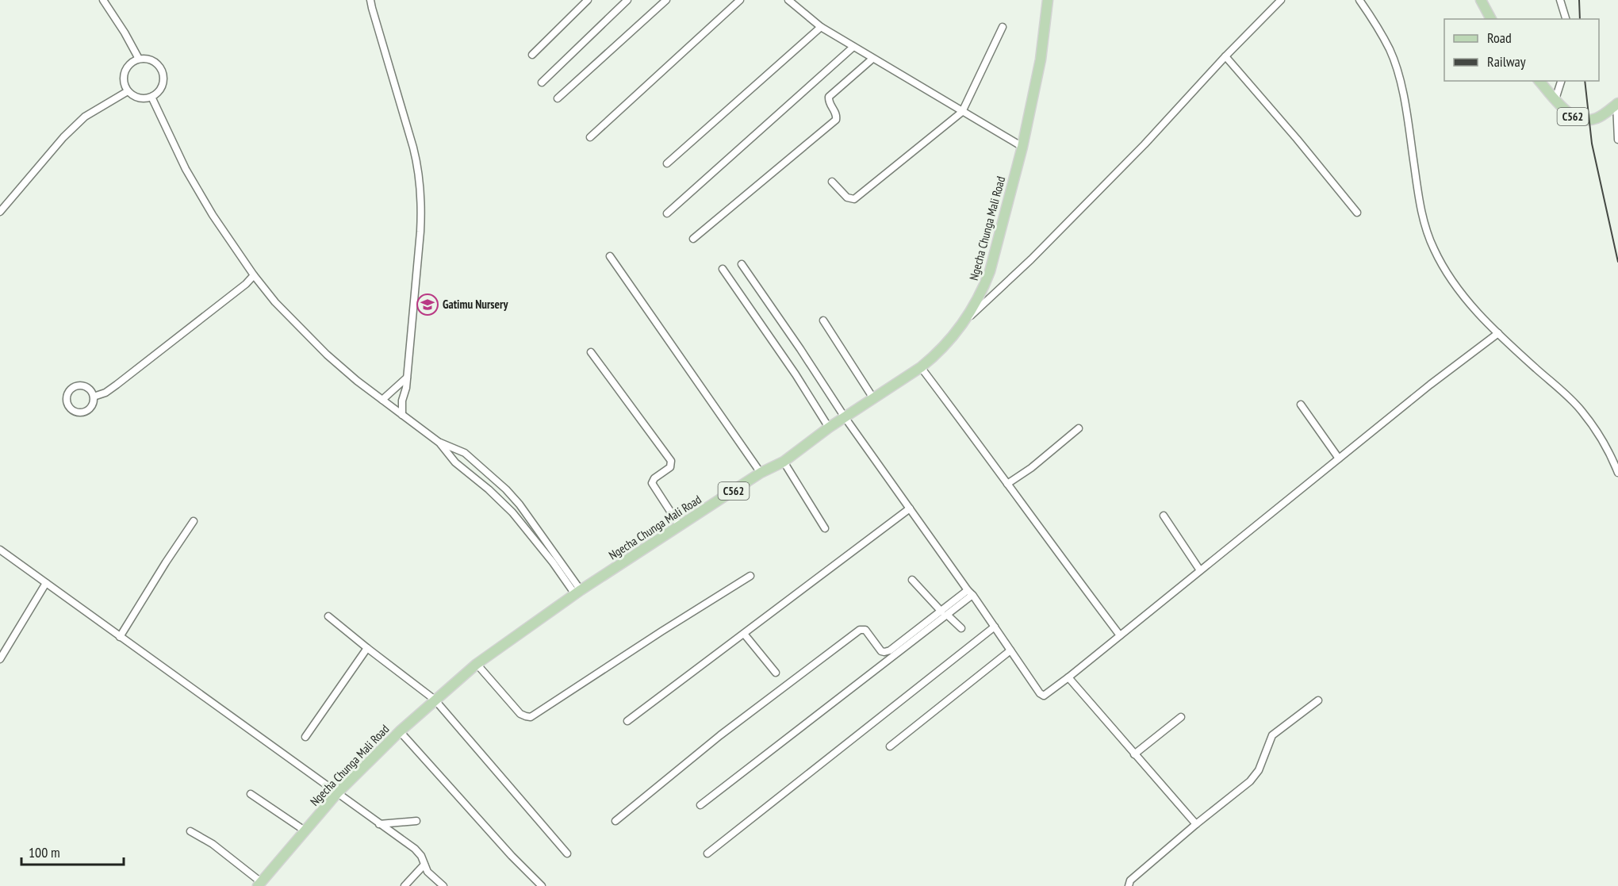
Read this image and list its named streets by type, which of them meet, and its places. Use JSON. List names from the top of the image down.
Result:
{
  "streets": {
    "main road": ["C562", "Ngecha Chunga Mali Road"]
  },
  "places": {
    "school or university": ["Gatimu Nursery"]
  },
  "legend": ["Road", "Railway"],
  "scale_bar": "100 m"
}
